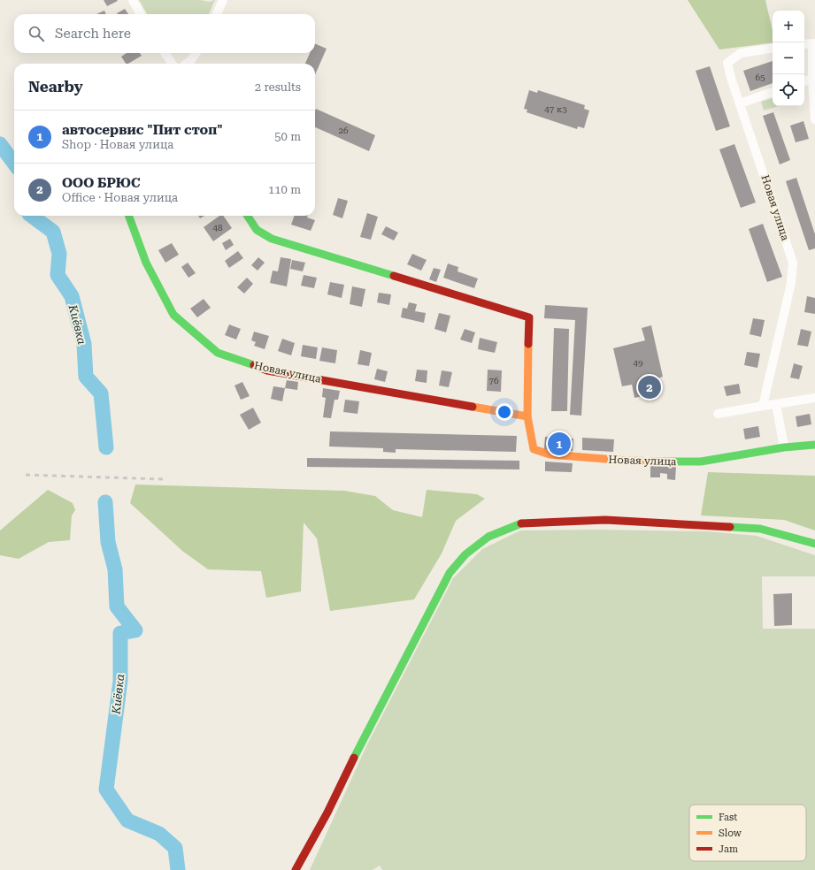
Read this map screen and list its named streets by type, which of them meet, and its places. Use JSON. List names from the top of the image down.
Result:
{
  "streets": {
    "street": ["Новая улица"]
  },
  "water": ["Киёвка"],
  "house_numbers": [
    "65",
    "47 к3",
    "26",
    "48",
    "49",
    "76"
  ],
  "legend": ["Fast", "Slow", "Jam"],
  "page": {
    "map_buttons": ["+", "−"],
    "search": "Search here",
    "heading": ["Nearby", "2 results"],
    "list": [
      {
        "mark": "1",
        "name": "автосервис \"Пит стоп\"",
        "note": "Shop · Новая улица",
        "value": "50 m"
      },
      {
        "mark": "2",
        "name": "ООО БРЮС",
        "note": "Office · Новая улица",
        "value": "110 m"
      }
    ],
    "pins": ["2", "1"]
  }
}
